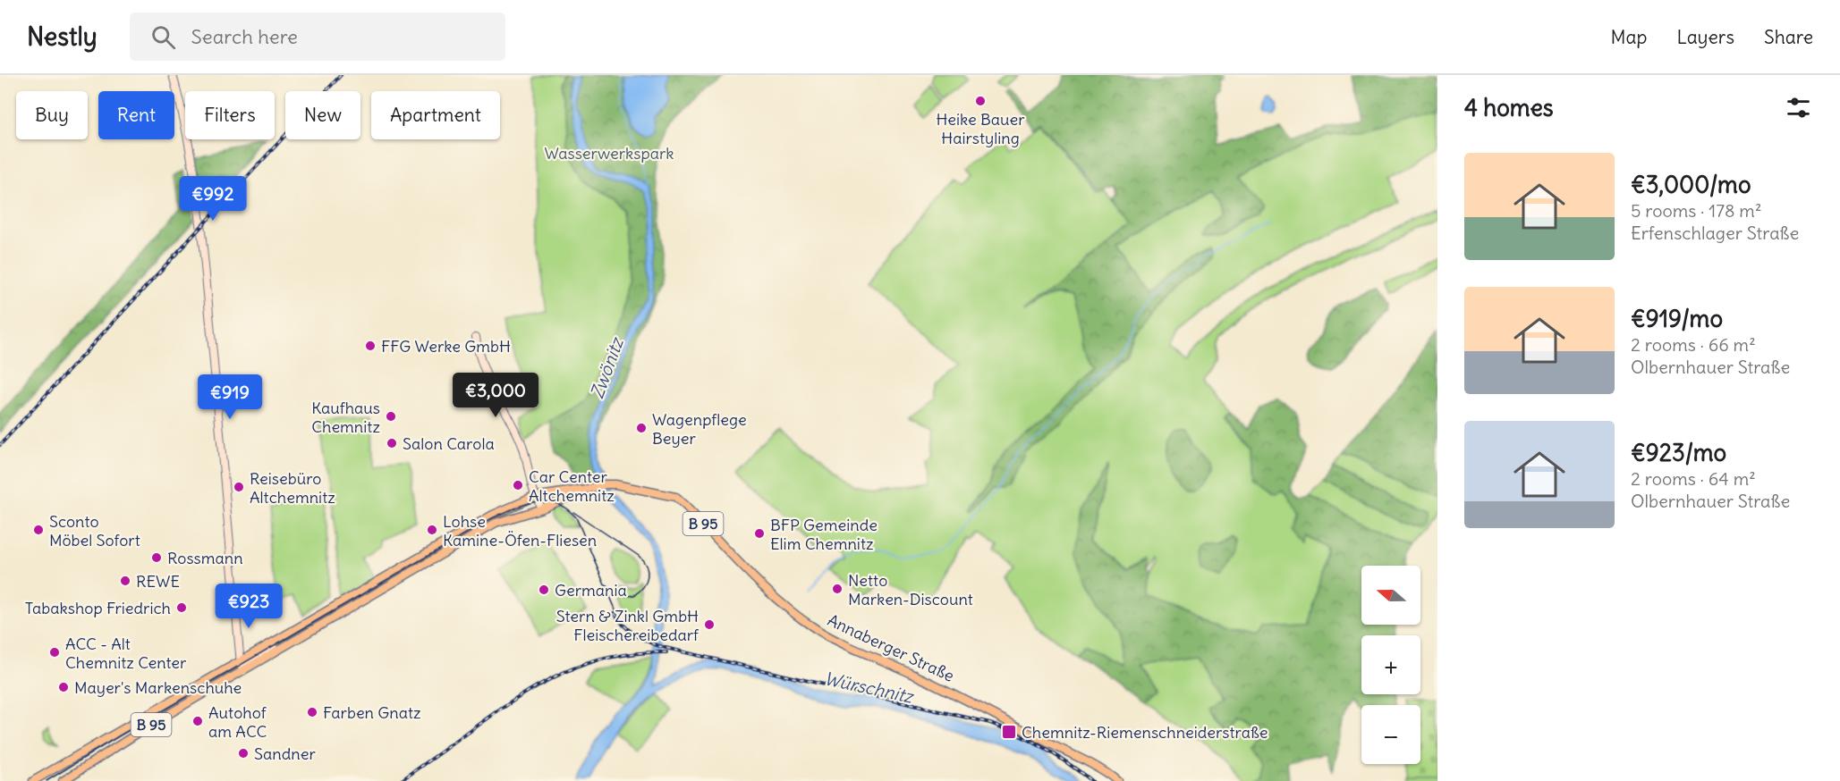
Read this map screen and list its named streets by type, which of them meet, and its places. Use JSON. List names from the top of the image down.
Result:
{
  "streets": {
    "main road": ["B 95", "Annaberger Straße"]
  },
  "water": ["Zwönitz", "Würschnitz"],
  "parks": ["Wasserwerkspark"],
  "places": {
    "other": [
      "Heike Bauer Hairstyling",
      "FFG Werke GmbH",
      "Kaufhaus Chemnitz",
      "Wagenpflege Beyer",
      "Salon Carola",
      "Car Center Altchemnitz",
      "Reisebüro Altchemnitz",
      "Sconto Möbel Sofort",
      "Lohse Kamine-Öfen-Fliesen",
      "BFP Gemeinde Elim Chemnitz",
      "Rossmann",
      "REWE",
      "Netto Marken-Discount",
      "Germania",
      "Tabakshop Friedrich",
      "Stern & Zinkl GmbH Fleischereibedarf",
      "ACC - Alt Chemnitz Center",
      "Mayer's Markenschuhe",
      "Farben Gnatz",
      "Autohof am ACC",
      "Sandner"
    ],
    "transit": ["Chemnitz-Riemenschneiderstraße"]
  },
  "north": "left",
  "page": {
    "header": "Nestly",
    "search": "Search here",
    "nav": ["Map", "Layers", "Share"],
    "heading": "4 homes",
    "chip": [
      "Buy",
      "Rent",
      "Filters",
      "New",
      "Apartment"
    ],
    "list": [
      {
        "name": "€3,000/mo",
        "note": "5 rooms · 178 m² · Erfenschlager Straße"
      },
      {
        "name": "€919/mo",
        "note": "2 rooms · 66 m² · Olbernhauer Straße"
      },
      {
        "name": "€923/mo",
        "note": "2 rooms · 64 m² · Olbernhauer Straße"
      }
    ],
    "price": [
      "€992",
      "€3,000",
      "€919",
      "€923"
    ],
    "map_buttons": ["+", "−"]
  }
}
